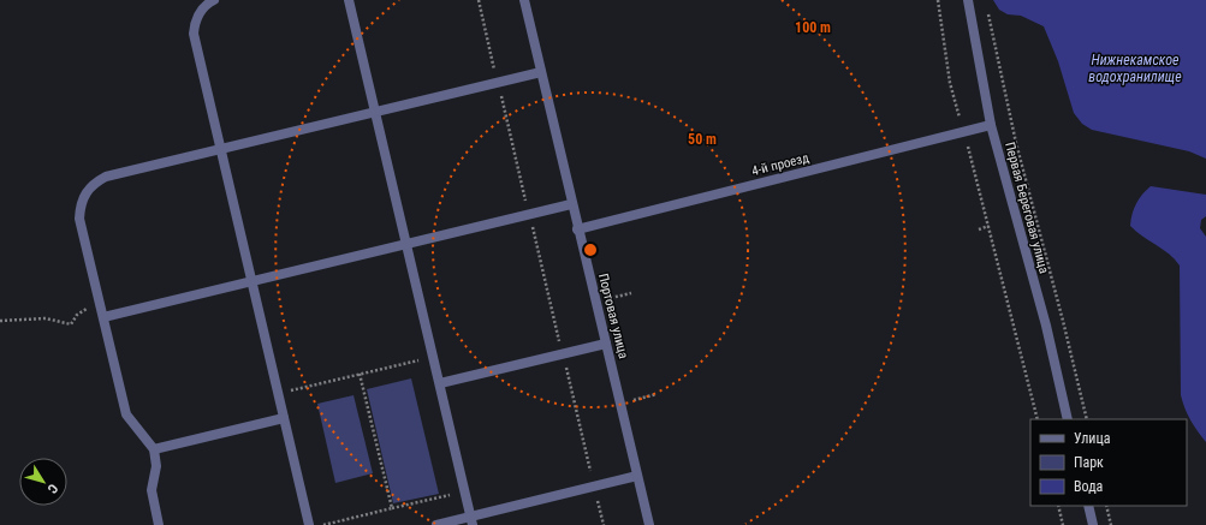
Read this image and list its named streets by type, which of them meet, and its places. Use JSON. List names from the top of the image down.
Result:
{
  "streets": {
    "street": ["4-й проезд", "Первая Береговая улица", "Портовая улица"]
  },
  "crossings": [
    ["4-й проезд", "Первая Береговая улица"],
    ["4-й проезд", "Портовая улица"]
  ],
  "water": ["Нижнекамское водохранилище"],
  "legend": ["Улица", "Парк", "Вода"],
  "north": "bottom right",
  "rings": ["100 m", "50 m"]
}
